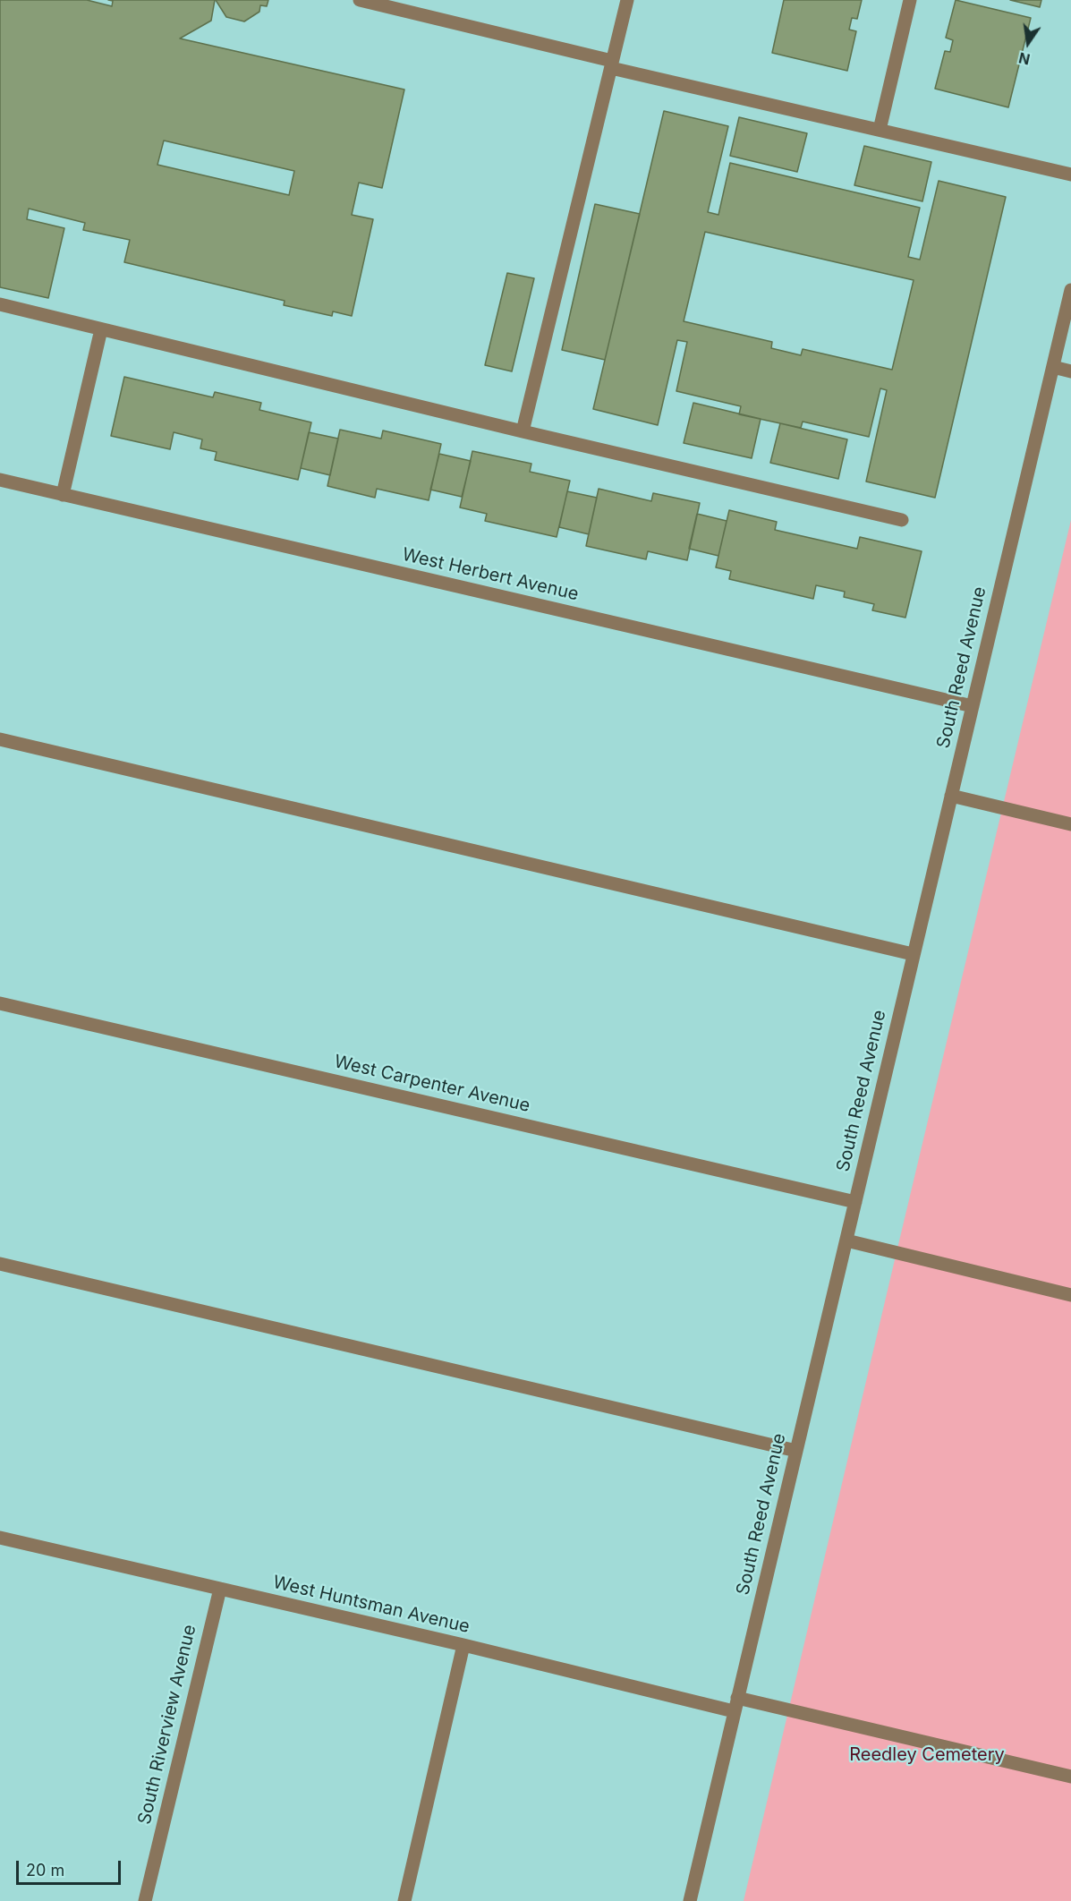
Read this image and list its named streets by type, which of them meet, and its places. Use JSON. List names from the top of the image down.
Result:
{
  "streets": {
    "street": [
      "West Herbert Avenue",
      "South Reed Avenue",
      "West Carpenter Avenue",
      "West Huntsman Avenue",
      "South Riverview Avenue"
    ]
  },
  "crossings": [
    ["West Herbert Avenue", "South Reed Avenue"],
    ["South Reed Avenue", "West Carpenter Avenue"],
    ["South Reed Avenue", "West Huntsman Avenue"],
    ["West Huntsman Avenue", "South Riverview Avenue"]
  ],
  "parks": ["Reedley Cemetery"],
  "scale_bar": "20 m",
  "north": "bottom"
}
